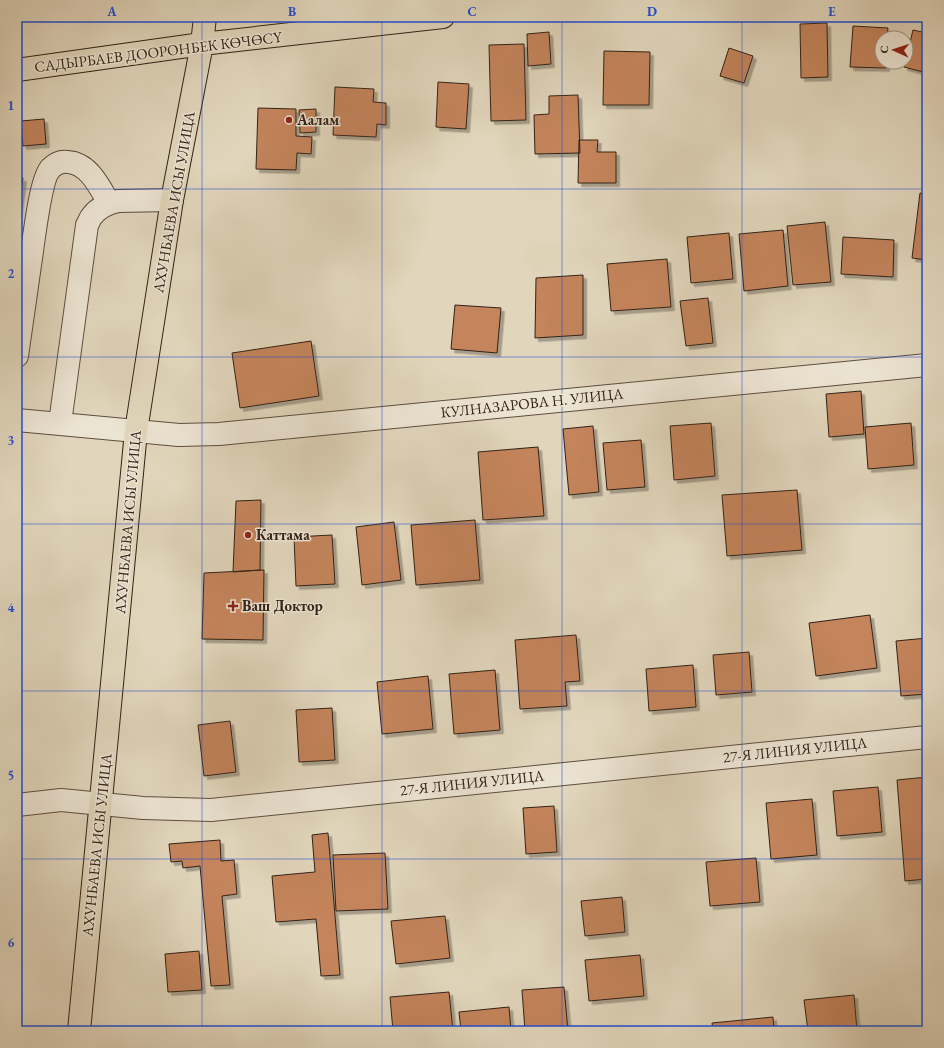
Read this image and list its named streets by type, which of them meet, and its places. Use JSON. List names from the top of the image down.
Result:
{
  "streets": {
    "main road": ["САДЫРБАЕВ ДООРОНБЕК КӨЧӨСҮ", "АХУНБАЕВА ИСЫ УЛИЦА"],
    "street": ["КУЛНАЗАРОВА Н. УЛИЦА", "27-Я ЛИНИЯ УЛИЦА"]
  },
  "crossings": [
    ["САДЫРБАЕВ ДООРОНБЕК КӨЧӨСҮ", "АХУНБАЕВА ИСЫ УЛИЦА"],
    ["АХУНБАЕВА ИСЫ УЛИЦА", "КУЛНАЗАРОВА Н. УЛИЦА"],
    ["АХУНБАЕВА ИСЫ УЛИЦА", "27-Я ЛИНИЯ УЛИЦА"]
  ],
  "places": {
    "other": ["Аалам", "Каттама"],
    "health": ["Ваш Доктор"]
  },
  "north": "left",
  "grid": {
    "columns": [
      "A",
      "B",
      "C",
      "D",
      "E"
    ],
    "rows": [
      "1",
      "2",
      "3",
      "4",
      "5",
      "6"
    ]
  }
}
